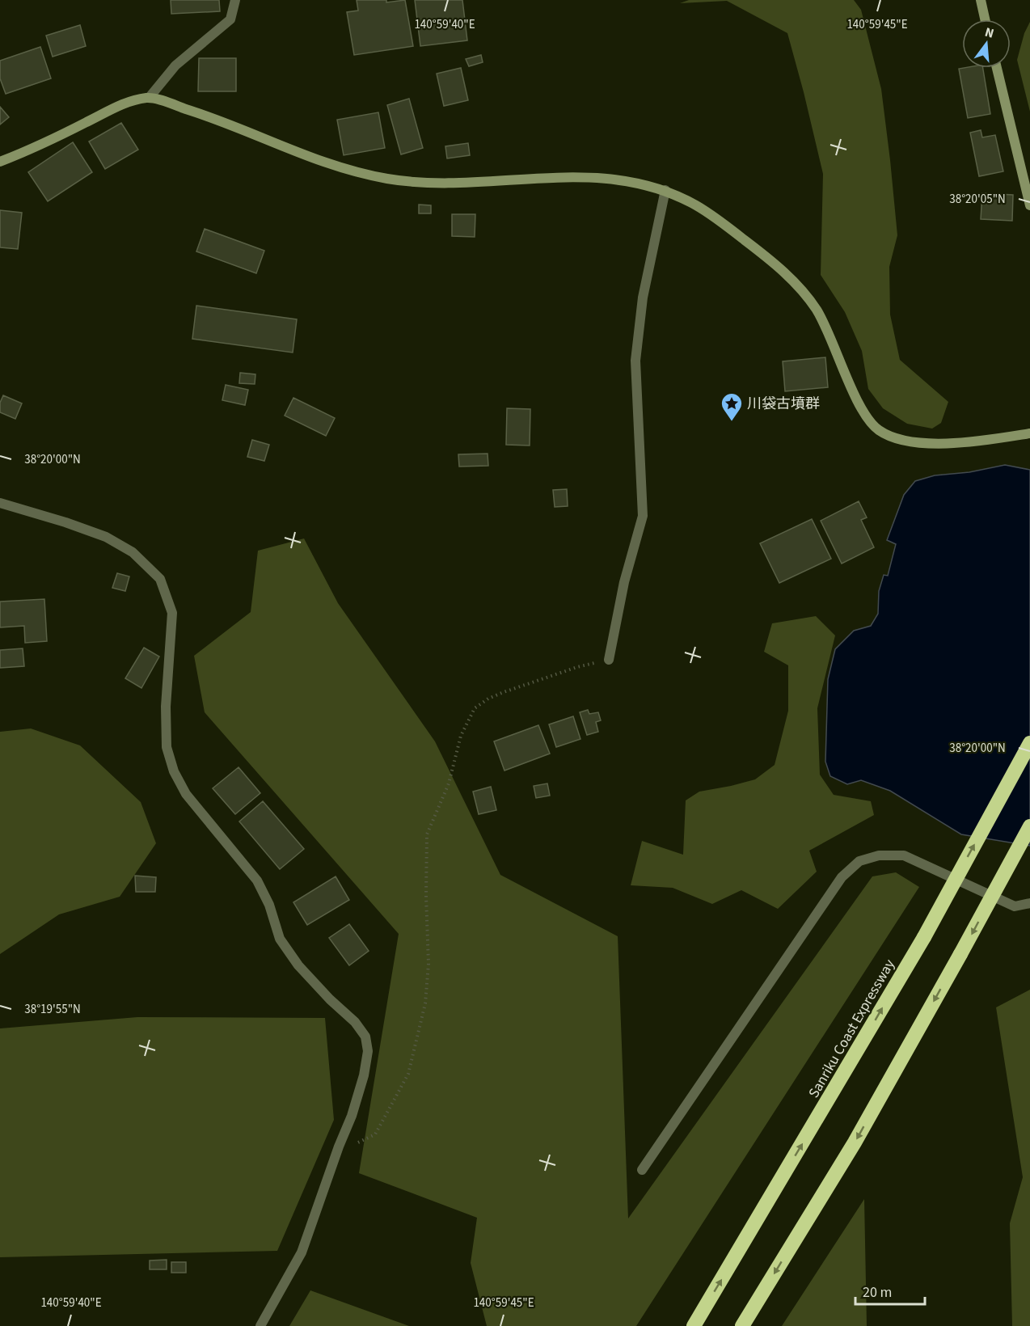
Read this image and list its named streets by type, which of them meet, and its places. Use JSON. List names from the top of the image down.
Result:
{
  "streets": {
    "highway": ["Sanriku Coast Expressway"]
  },
  "places": {
    "place": ["川袋古墳群"]
  },
  "scale_bar": "20 m",
  "north": "top",
  "coordinates": [
    "140°59'40\"E",
    "140°59'45\"E",
    "38°20'05\"N",
    "38°20'00\"N",
    "38°19'55\"N"
  ]
}
